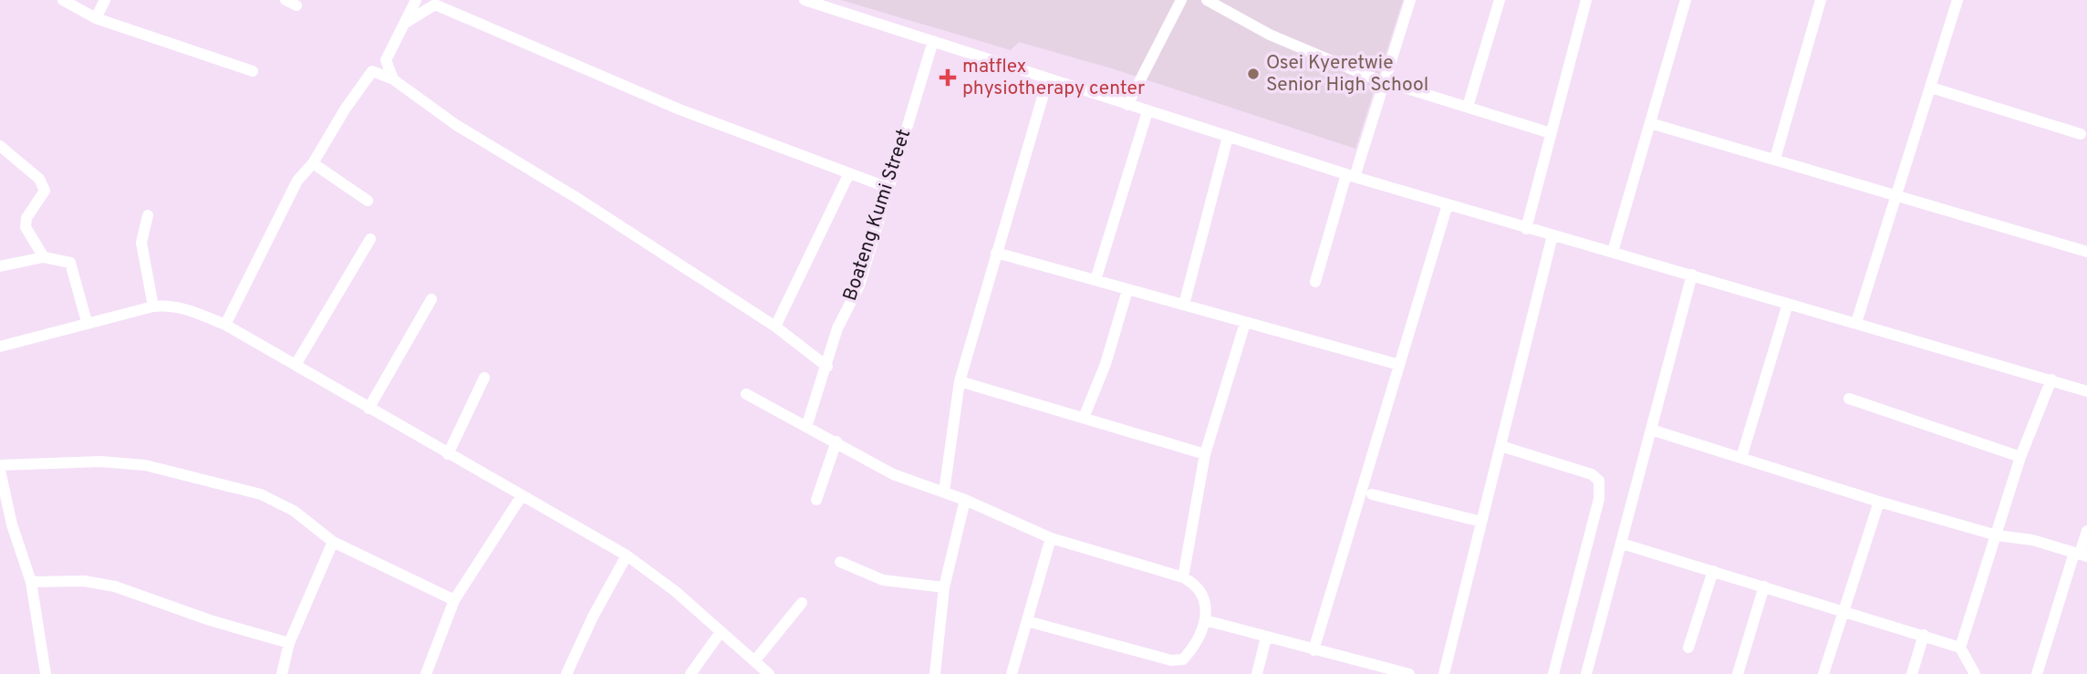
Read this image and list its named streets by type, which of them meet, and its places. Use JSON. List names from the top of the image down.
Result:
{
  "streets": {
    "street": ["Boateng Kumi Street"]
  },
  "places": {
    "other": ["Osei Kyeretwie Senior High School"],
    "health": ["matflex physiotherapy center"]
  }
}
